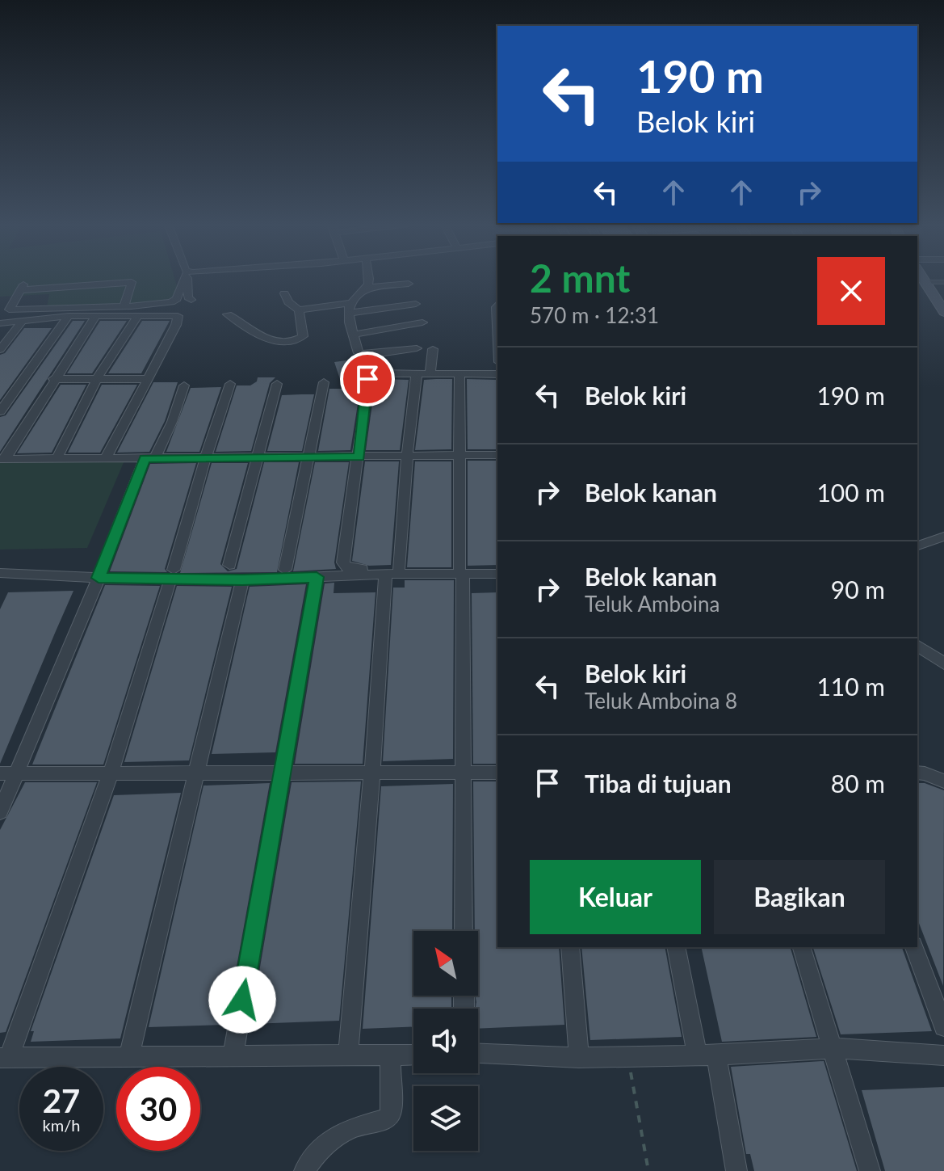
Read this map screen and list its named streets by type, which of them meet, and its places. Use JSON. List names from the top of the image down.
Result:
{
  "north": "top left",
  "page": {
    "turn": ["190 m", "Belok kiri"],
    "heading": ["2 mnt", "570 m · 12:31"],
    "list": [
      {
        "name": "Belok kiri",
        "value": "190 m"
      },
      {
        "name": "Belok kanan",
        "value": "100 m"
      },
      {
        "name": "Belok kanan",
        "note": "Teluk Amboina",
        "value": "90 m"
      },
      {
        "name": "Belok kiri",
        "note": "Teluk Amboina 8",
        "value": "110 m"
      },
      {
        "name": "Tiba di tujuan",
        "value": "80 m"
      }
    ],
    "buttons": ["Keluar", "Bagikan"],
    "speed": "27 km/h",
    "limit": "30"
  }
}
